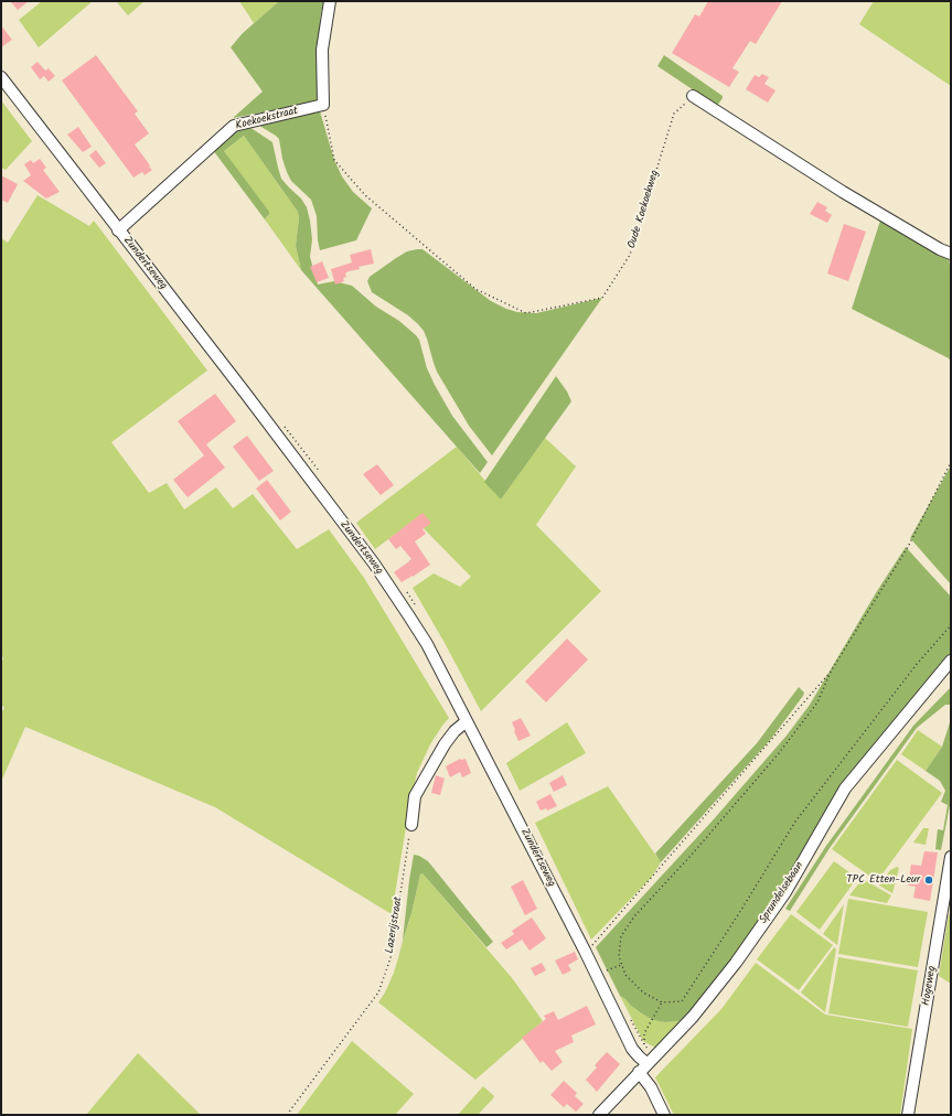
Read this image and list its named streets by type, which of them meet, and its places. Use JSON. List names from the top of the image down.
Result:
{
  "streets": {
    "street": [
      "Koekoekstraat",
      "Zundertseweg",
      "Sprundelsebaan",
      "Hogeweg"
    ],
    "path": ["Oude Koekoekweg", "Lazerijstraat"]
  },
  "crossings": [
    ["Koekoekstraat", "Oude Koekoekweg"],
    ["Koekoekstraat", "Zundertseweg"],
    ["Zundertseweg", "Sprundelsebaan"]
  ],
  "places": ["TPC Etten-Leur"]
}
